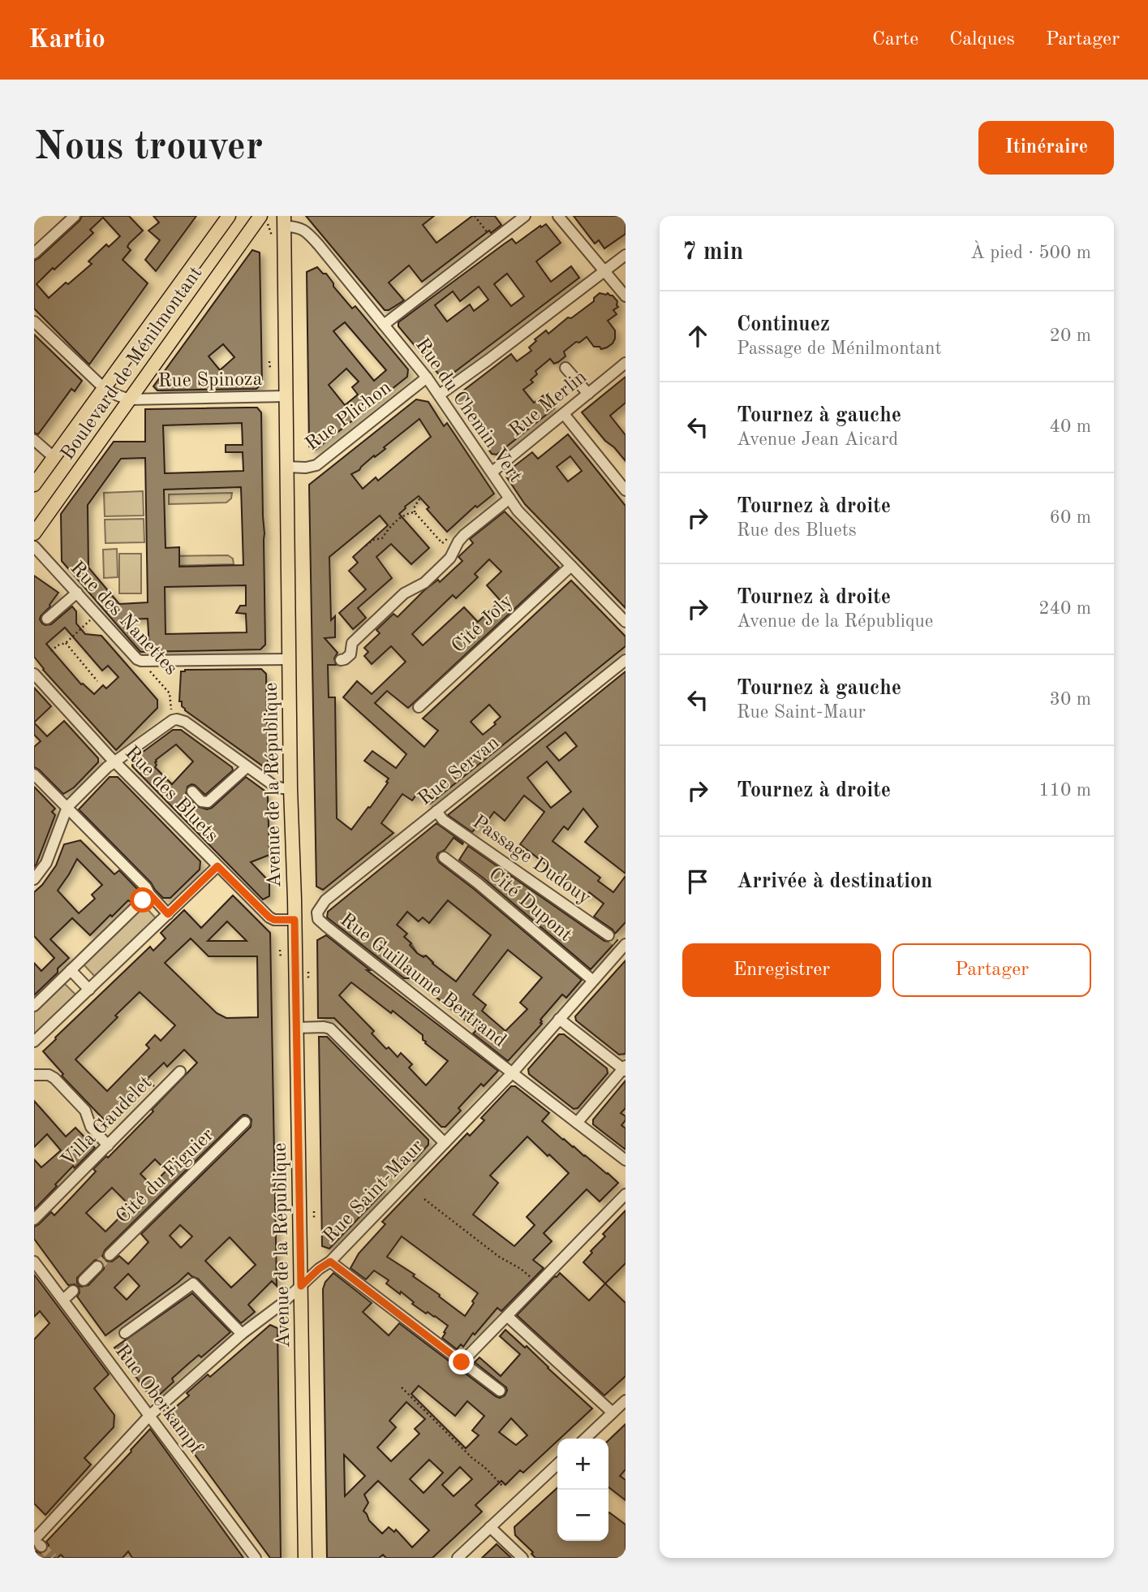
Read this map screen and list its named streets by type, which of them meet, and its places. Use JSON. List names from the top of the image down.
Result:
{
  "streets": {
    "main road": ["Boulevard de Ménilmontant", "Avenue de la République"],
    "street": [
      "Rue Spinoza",
      "Rue Merlin",
      "Rue du Chemin Vert",
      "Rue Plichon",
      "Rue des Nanettes",
      "Cité Joly",
      "Rue Servan",
      "Rue des Bluets",
      "Passage Dudouy",
      "Cité Dupont",
      "Rue Guillaume Bertrand",
      "Villa Gaudelet",
      "Cité du Figuier",
      "Rue Saint-Maur",
      "Rue Oberkampf"
    ]
  },
  "crossings": [
    ["Boulevard de Ménilmontant", "Rue Spinoza"],
    ["Rue Spinoza", "Avenue de la République"],
    ["Rue Merlin", "Rue du Chemin Vert"],
    ["Rue du Chemin Vert", "Rue Plichon"],
    ["Rue du Chemin Vert", "Cité Joly"],
    ["Rue du Chemin Vert", "Avenue de la République"],
    ["Rue Plichon", "Avenue de la République"],
    ["Rue Servan", "Passage Dudouy"],
    ["Rue Servan", "Rue Guillaume Bertrand"],
    ["Avenue de la République", "Rue des Bluets"],
    ["Avenue de la République", "Rue Saint-Maur"],
    ["Passage Dudouy", "Rue Saint-Maur"],
    ["Cité Dupont", "Rue Saint-Maur"],
    ["Rue Guillaume Bertrand", "Rue Saint-Maur"],
    ["Rue Saint-Maur", "Rue Oberkampf"]
  ],
  "page": {
    "header": "Kartio",
    "nav": ["Carte", "Calques", "Partager"],
    "buttons": [
      "Itinéraire",
      ["Enregistrer", "Partager"]
    ],
    "title": "Nous trouver",
    "heading": ["7 min", "À pied · 500 m"],
    "list": [
      ["Continuez", "Passage de Ménilmontant", "20 m"],
      ["Tournez à gauche", "Avenue Jean Aicard", "40 m"],
      ["Tournez à droite", "Rue des Bluets", "60 m"],
      ["Tournez à droite", "Avenue de la République", "240 m"],
      ["Tournez à gauche", "Rue Saint-Maur", "30 m"],
      ["Tournez à droite", "110 m"],
      "Arrivée à destination"
    ],
    "map_buttons": ["+", "−"]
  }
}
